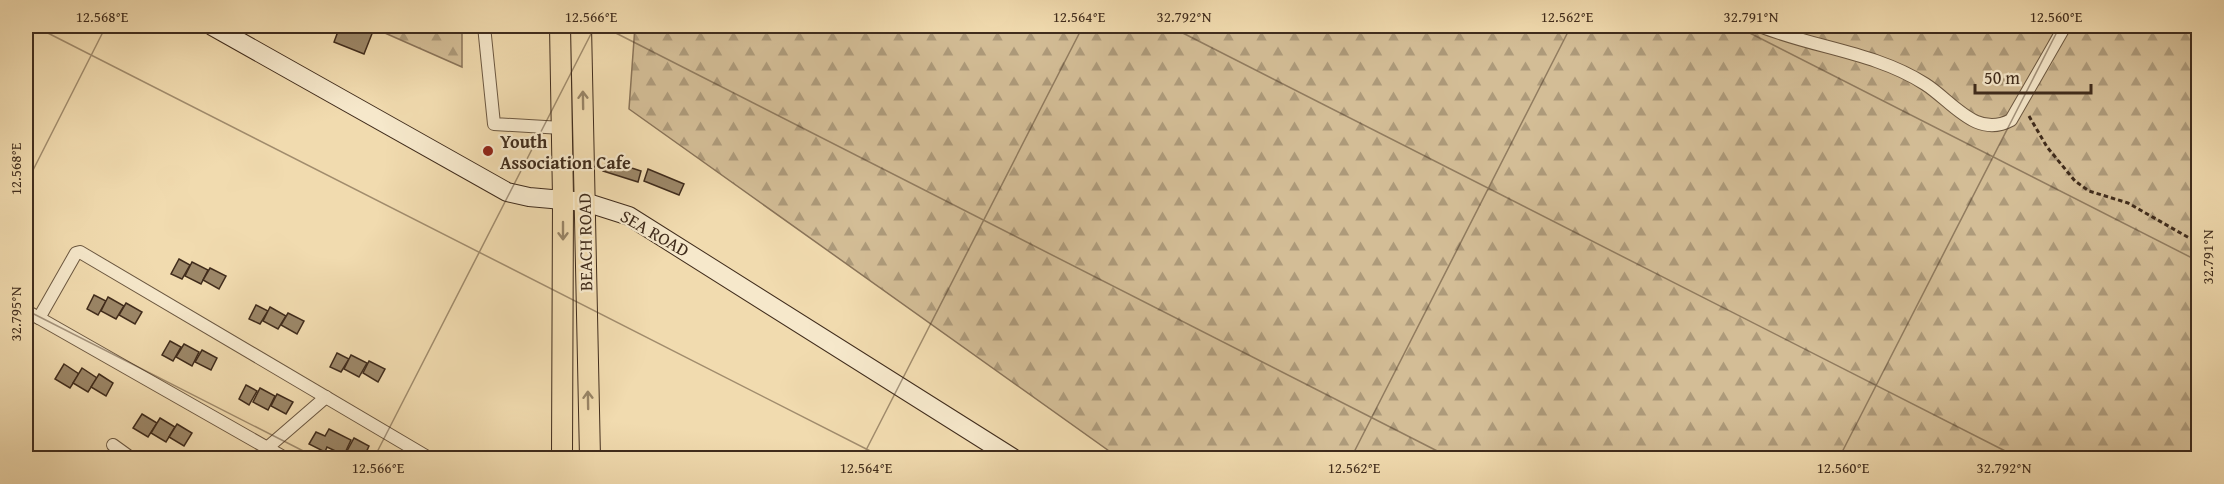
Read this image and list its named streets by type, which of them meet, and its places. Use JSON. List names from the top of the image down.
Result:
{
  "streets": {
    "main road": ["BEACH ROAD"],
    "street": ["SEA ROAD"]
  },
  "crossings": [
    ["SEA ROAD", "BEACH ROAD"]
  ],
  "places": ["Youth Association Cafe"],
  "scale_bar": "50 m",
  "coordinates": [
    "12.568°E",
    "12.566°E",
    "12.564°E",
    "32.792°N",
    "12.562°E",
    "32.791°N",
    "12.560°E",
    "32.795°N"
  ]
}
